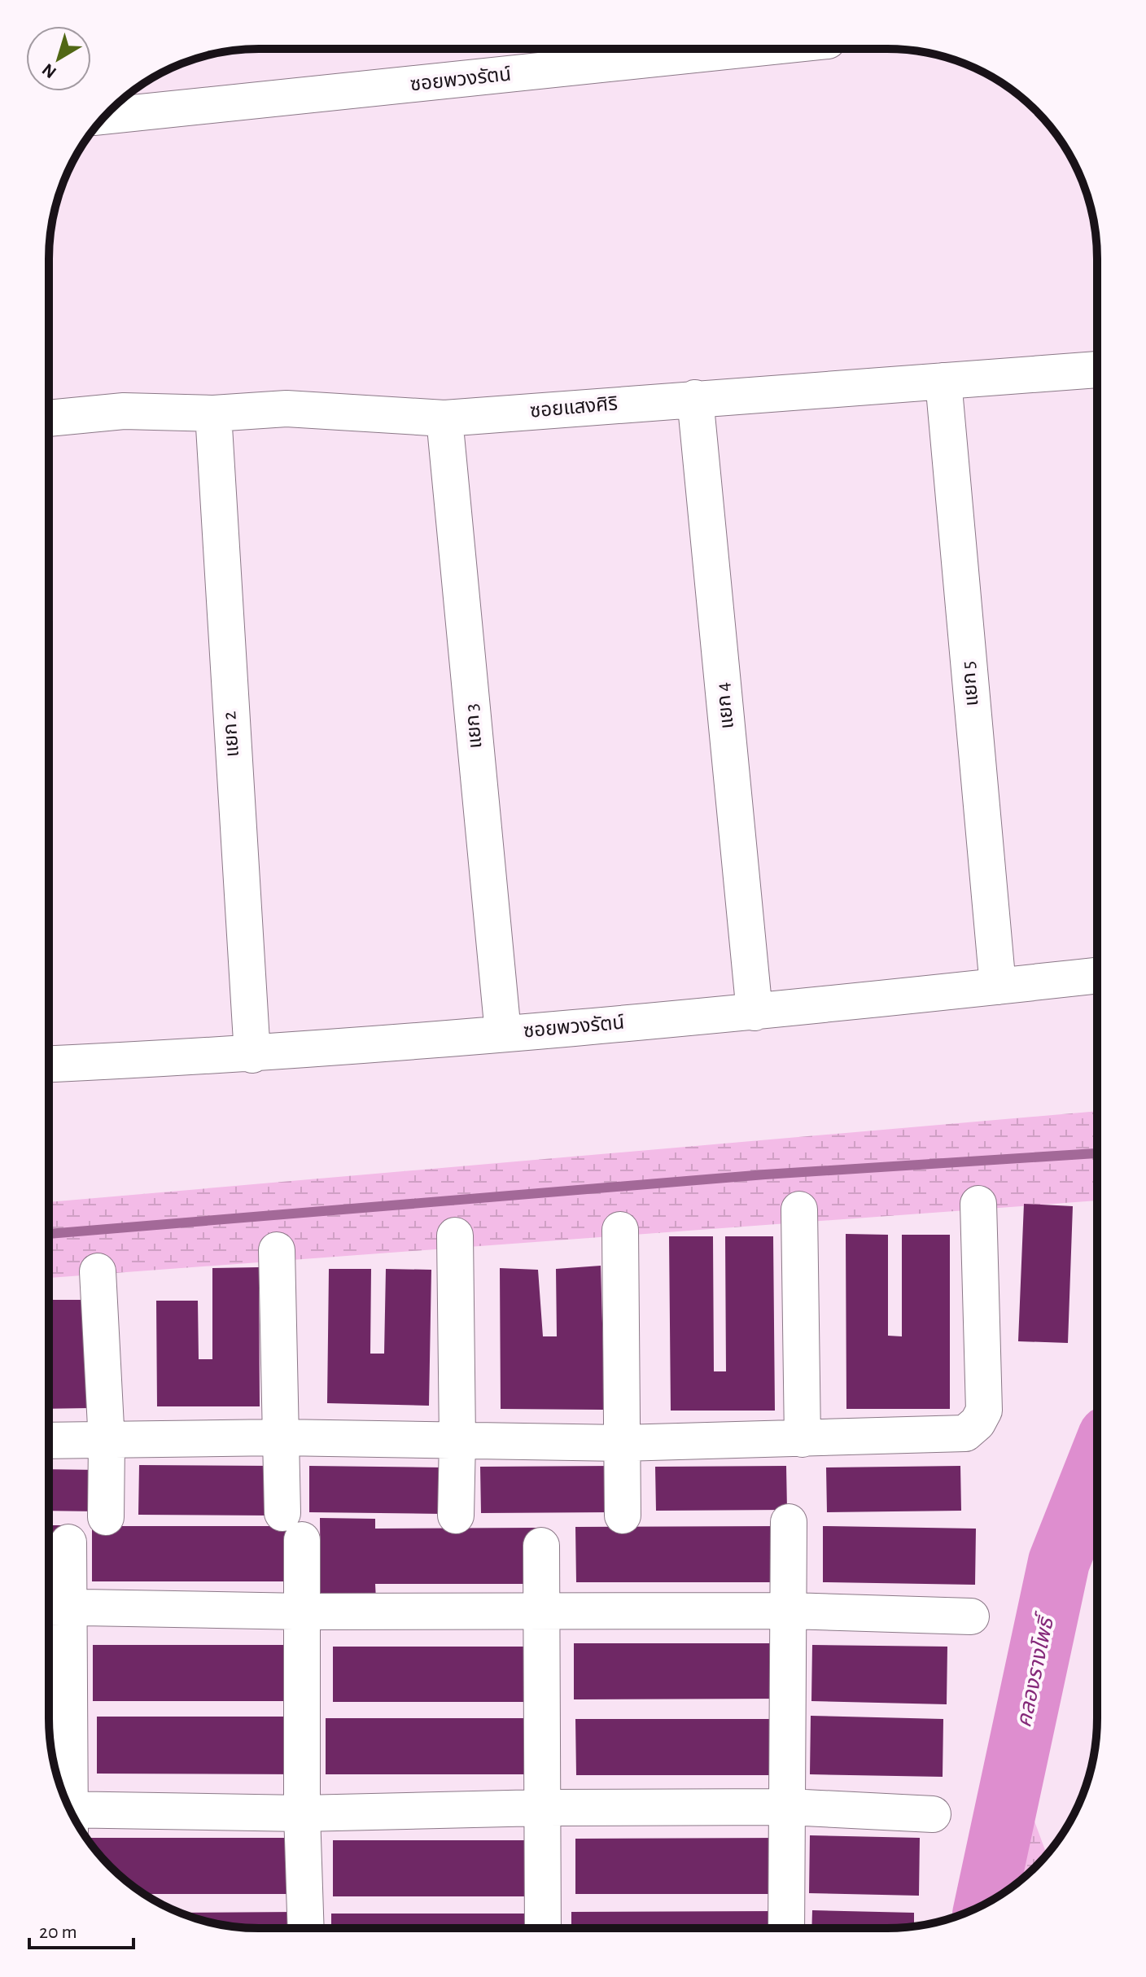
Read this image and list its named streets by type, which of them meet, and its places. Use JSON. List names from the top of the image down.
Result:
{
  "streets": {
    "street": [
      "ซอยพวงรัตน์",
      "ซอยแสงศิริ",
      "แยก 5",
      "แยก 4",
      "แยก 3",
      "แยก 2"
    ]
  },
  "crossings": [
    ["ซอยพวงรัตน์", "แยก 5"],
    ["ซอยพวงรัตน์", "แยก 4"],
    ["ซอยพวงรัตน์", "แยก 3"],
    ["ซอยพวงรัตน์", "แยก 2"],
    ["ซอยแสงศิริ", "แยก 5"],
    ["ซอยแสงศิริ", "แยก 4"],
    ["ซอยแสงศิริ", "แยก 3"],
    ["ซอยแสงศิริ", "แยก 2"]
  ],
  "water": ["คลองรางโพธิ์"],
  "scale_bar": "20 m",
  "north": "bottom left"
}
